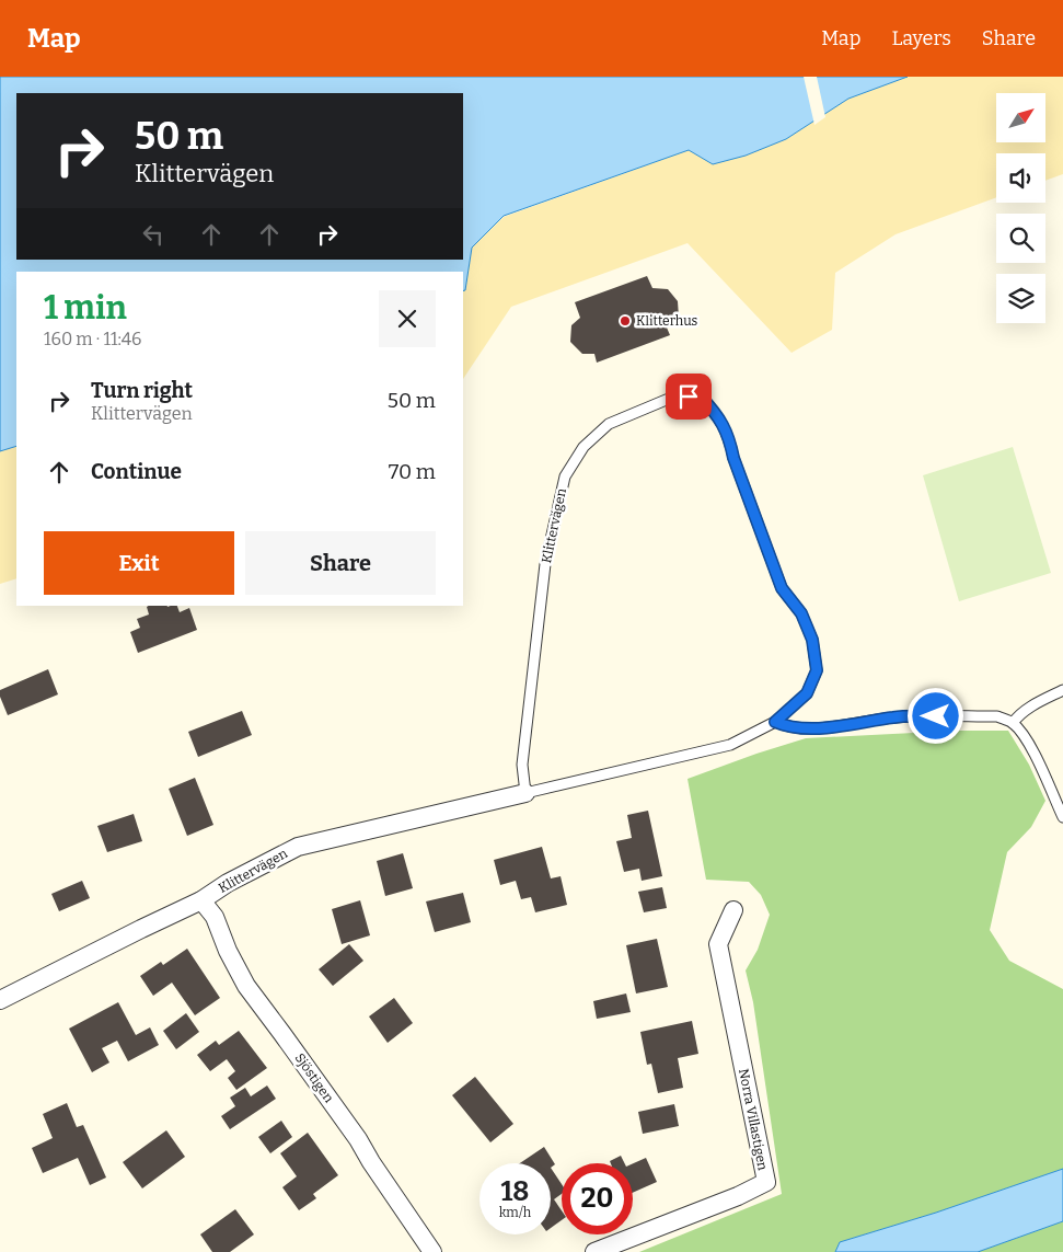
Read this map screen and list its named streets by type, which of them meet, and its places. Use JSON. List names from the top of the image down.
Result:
{
  "streets": {
    "street": ["Klittervägen", "Sjöstigen", "Norra Villastigen"]
  },
  "crossings": [
    ["Klittervägen", "Sjöstigen"]
  ],
  "places": ["Klitterhus"],
  "north": "top right",
  "page": {
    "header": "Map",
    "nav": ["Map", "Layers", "Share"],
    "turn": ["50 m", "Klittervägen"],
    "heading": ["1 min", "160 m · 11:46"],
    "list": [
      {
        "name": "Turn right",
        "note": "Klittervägen",
        "value": "50 m"
      },
      {
        "name": "Continue",
        "value": "70 m"
      }
    ],
    "buttons": ["Exit", "Share"],
    "speed": "18 km/h",
    "limit": "20"
  }
}
